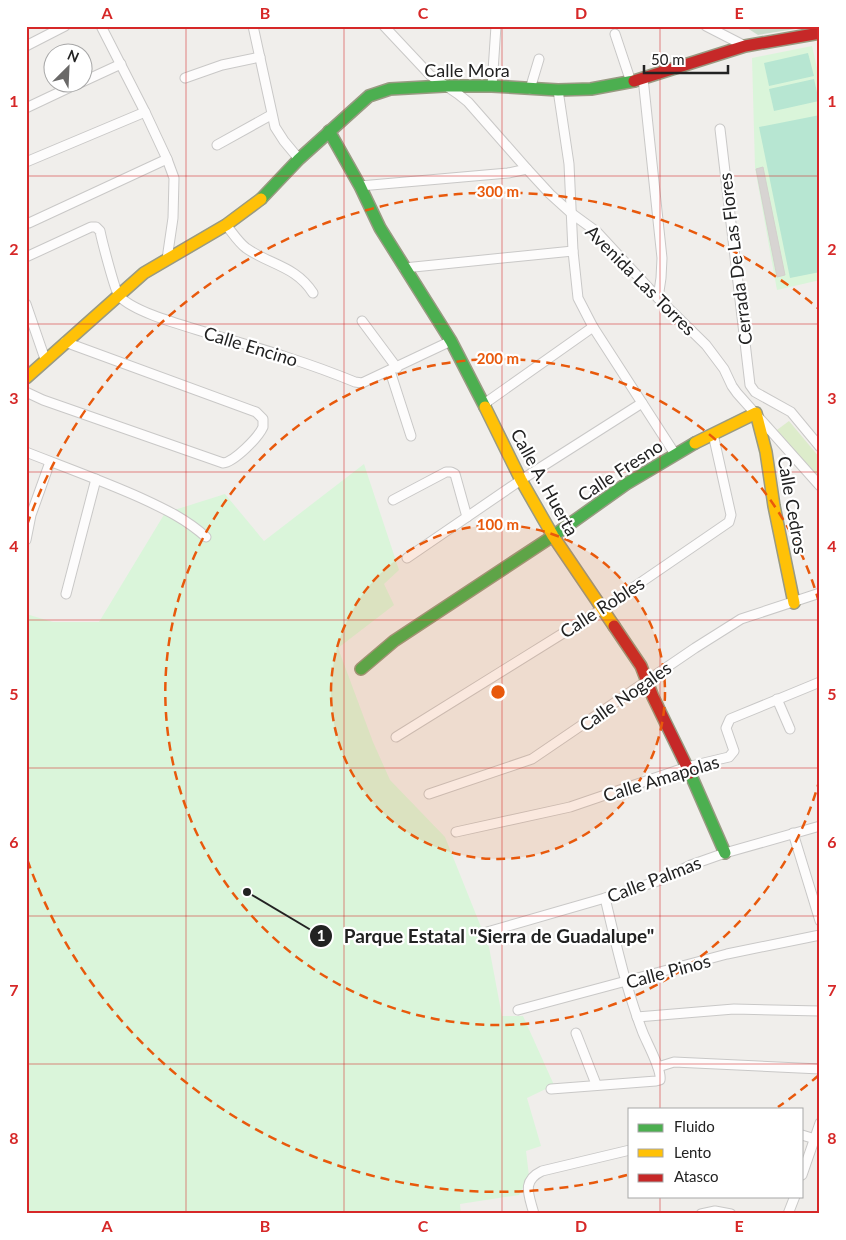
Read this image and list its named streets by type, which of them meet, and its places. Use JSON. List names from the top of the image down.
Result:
{
  "streets": {
    "street": [
      "Calle Mora",
      "Cerrada De Las Flores",
      "Avenida Las Torres",
      "Calle Encino",
      "Calle Fresno",
      "Calle A. Huerta",
      "Calle Cedros",
      "Calle Robles",
      "Calle Nogales",
      "Calle Amapolas",
      "Calle Palmas",
      "Calle Pinos"
    ]
  },
  "crossings": [
    ["Calle Mora", "Avenida Las Torres"],
    ["Calle Mora", "Calle Encino"],
    ["Calle Mora", "Calle A. Huerta"],
    ["Avenida Las Torres", "Calle Fresno"],
    ["Avenida Las Torres", "Calle Cedros"],
    ["Calle Encino", "Calle A. Huerta"],
    ["Calle Fresno", "Calle A. Huerta"],
    ["Calle Fresno", "Calle Cedros"],
    ["Calle Fresno", "Calle Robles"],
    ["Calle A. Huerta", "Calle Robles"],
    ["Calle A. Huerta", "Calle Nogales"],
    ["Calle A. Huerta", "Calle Amapolas"],
    ["Calle A. Huerta", "Calle Palmas"],
    ["Calle Cedros", "Calle Nogales"]
  ],
  "places": ["Parque Estatal \"Sierra de Guadalupe\""],
  "legend": ["Fluido", "Lento", "Atasco"],
  "scale_bar": "50 m",
  "north": "top right",
  "grid": {
    "columns": [
      "A",
      "B",
      "C",
      "D",
      "E"
    ],
    "rows": [
      "1",
      "2",
      "3",
      "4",
      "5",
      "6",
      "7",
      "8"
    ]
  },
  "rings": ["300 m", "200 m", "100 m"]
}
